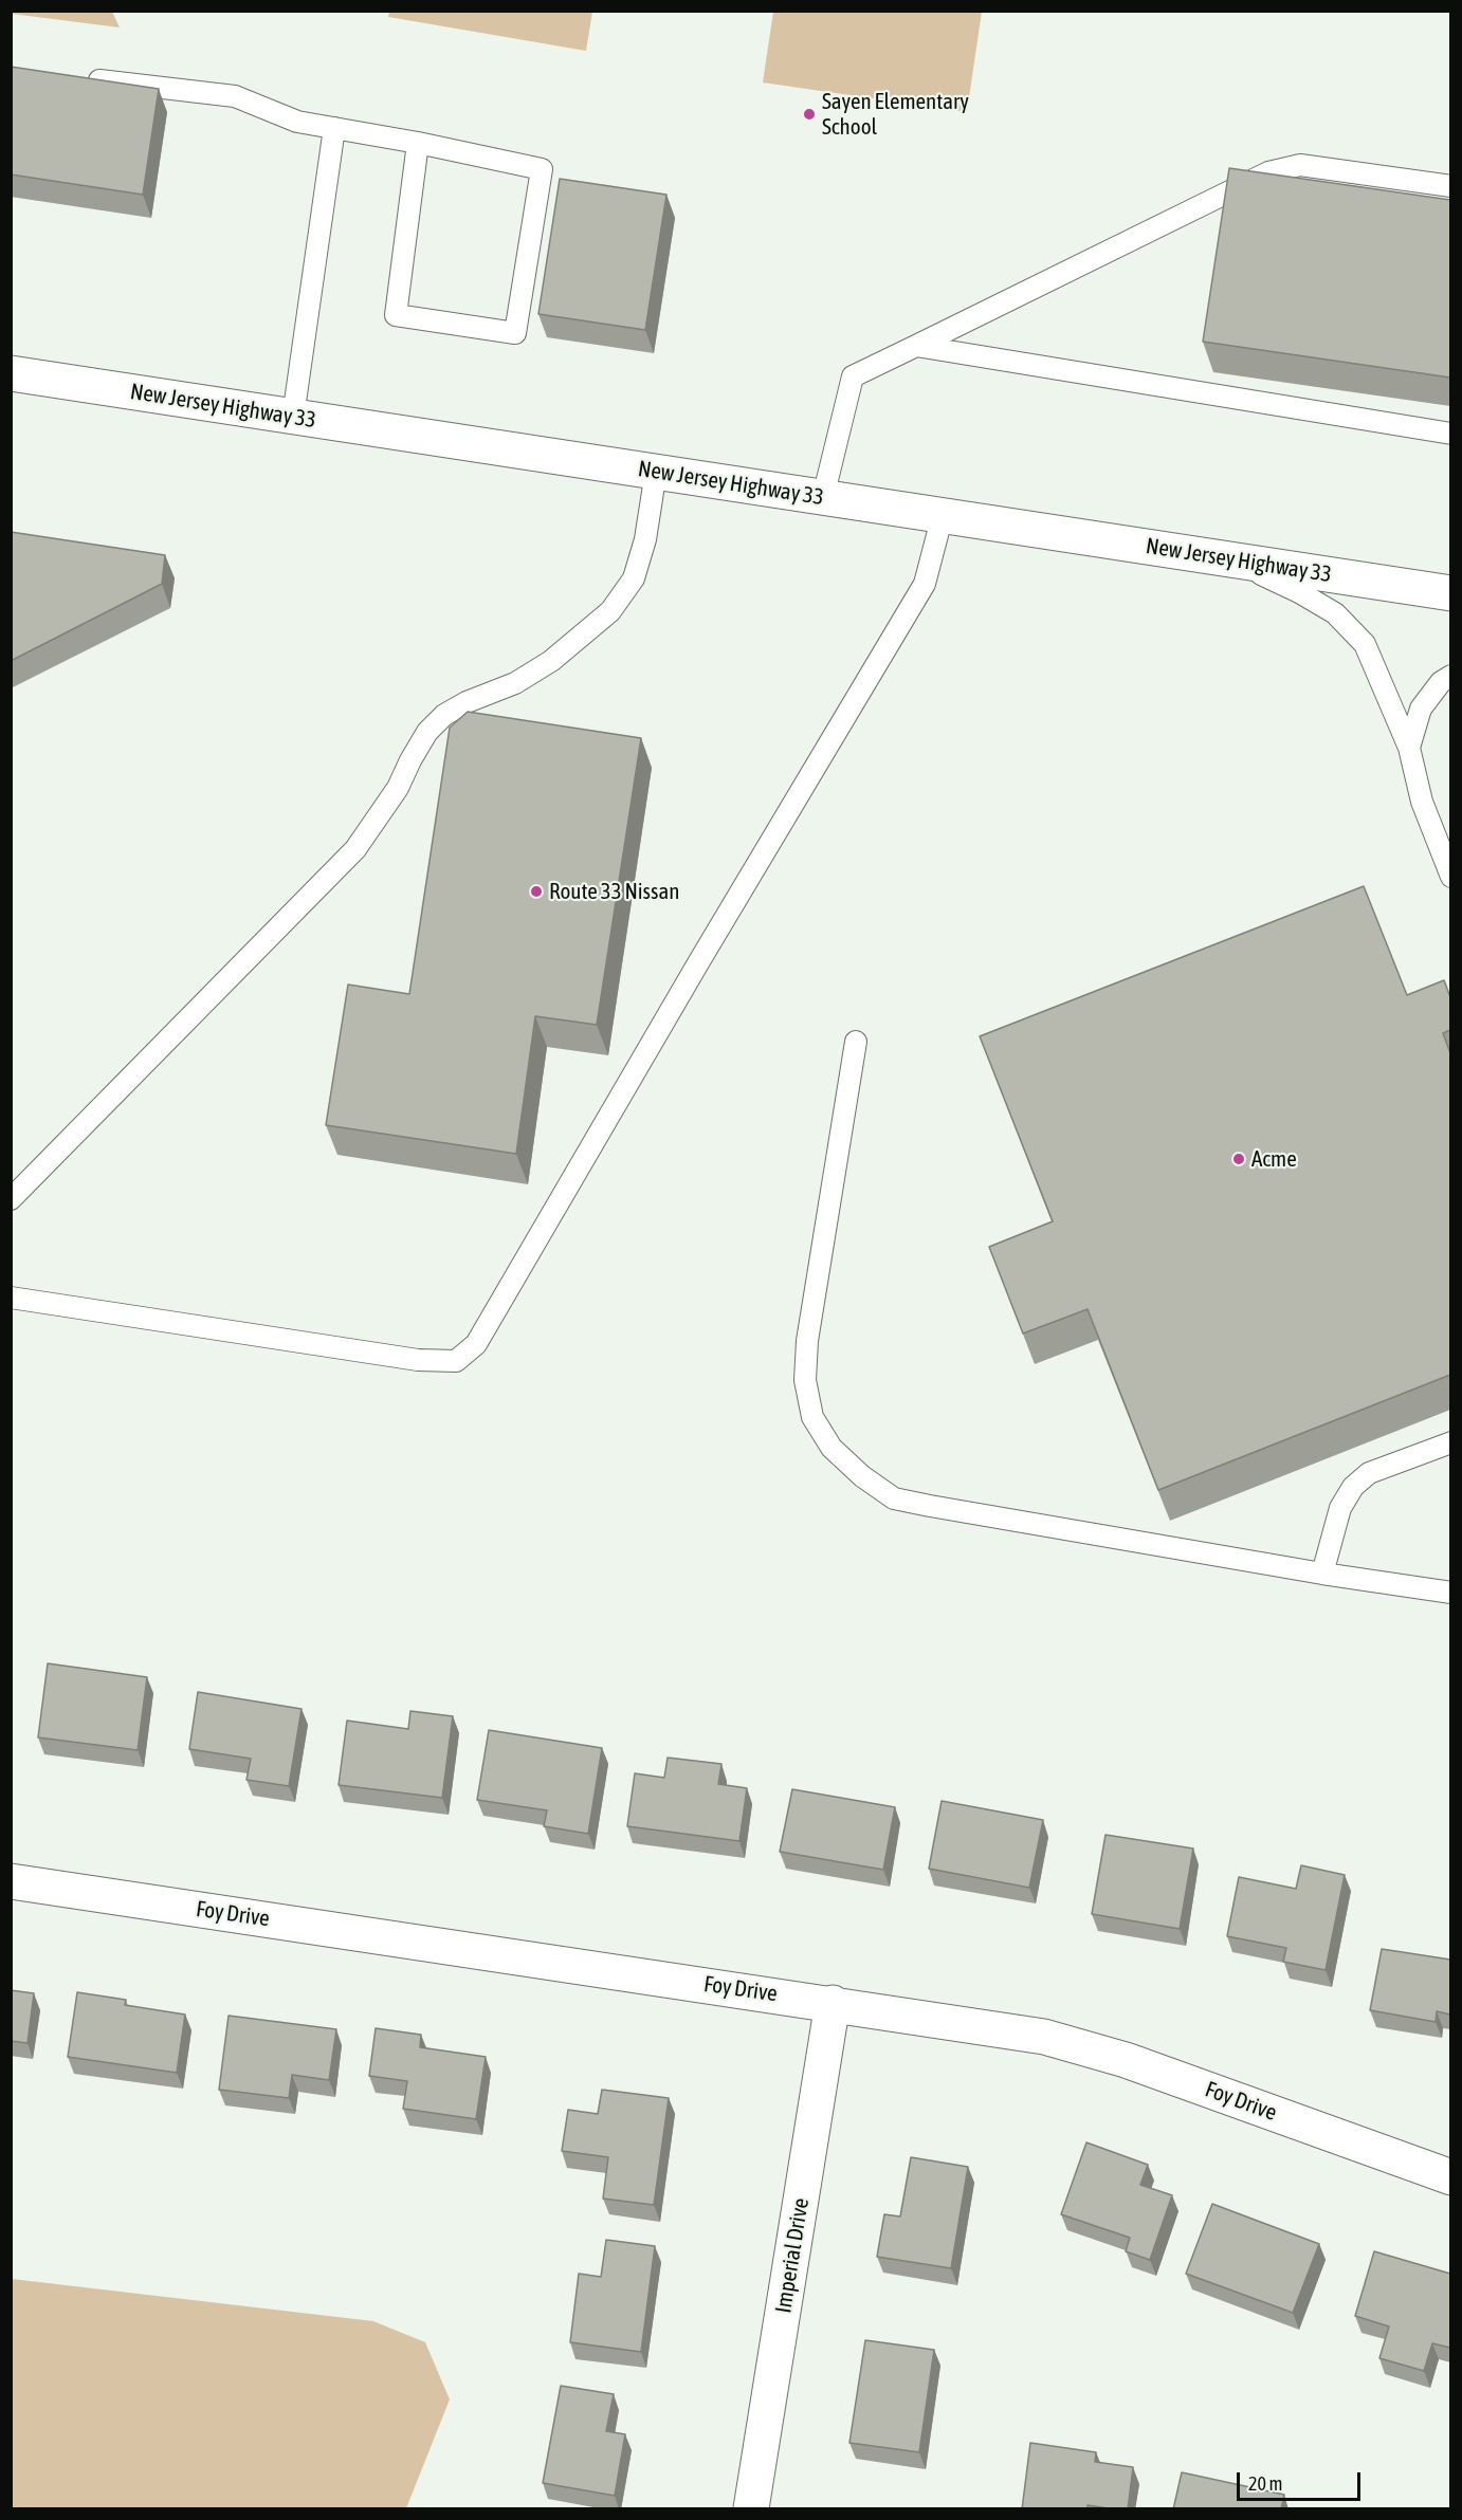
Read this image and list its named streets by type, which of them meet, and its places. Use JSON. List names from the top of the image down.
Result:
{
  "streets": {
    "street": ["New Jersey Highway 33", "Foy Drive", "Imperial Drive"]
  },
  "crossings": [
    ["Foy Drive", "Imperial Drive"]
  ],
  "places": ["Sayen Elementary School", "Route 33 Nissan", "Acme"],
  "scale_bar": "20 m"
}
